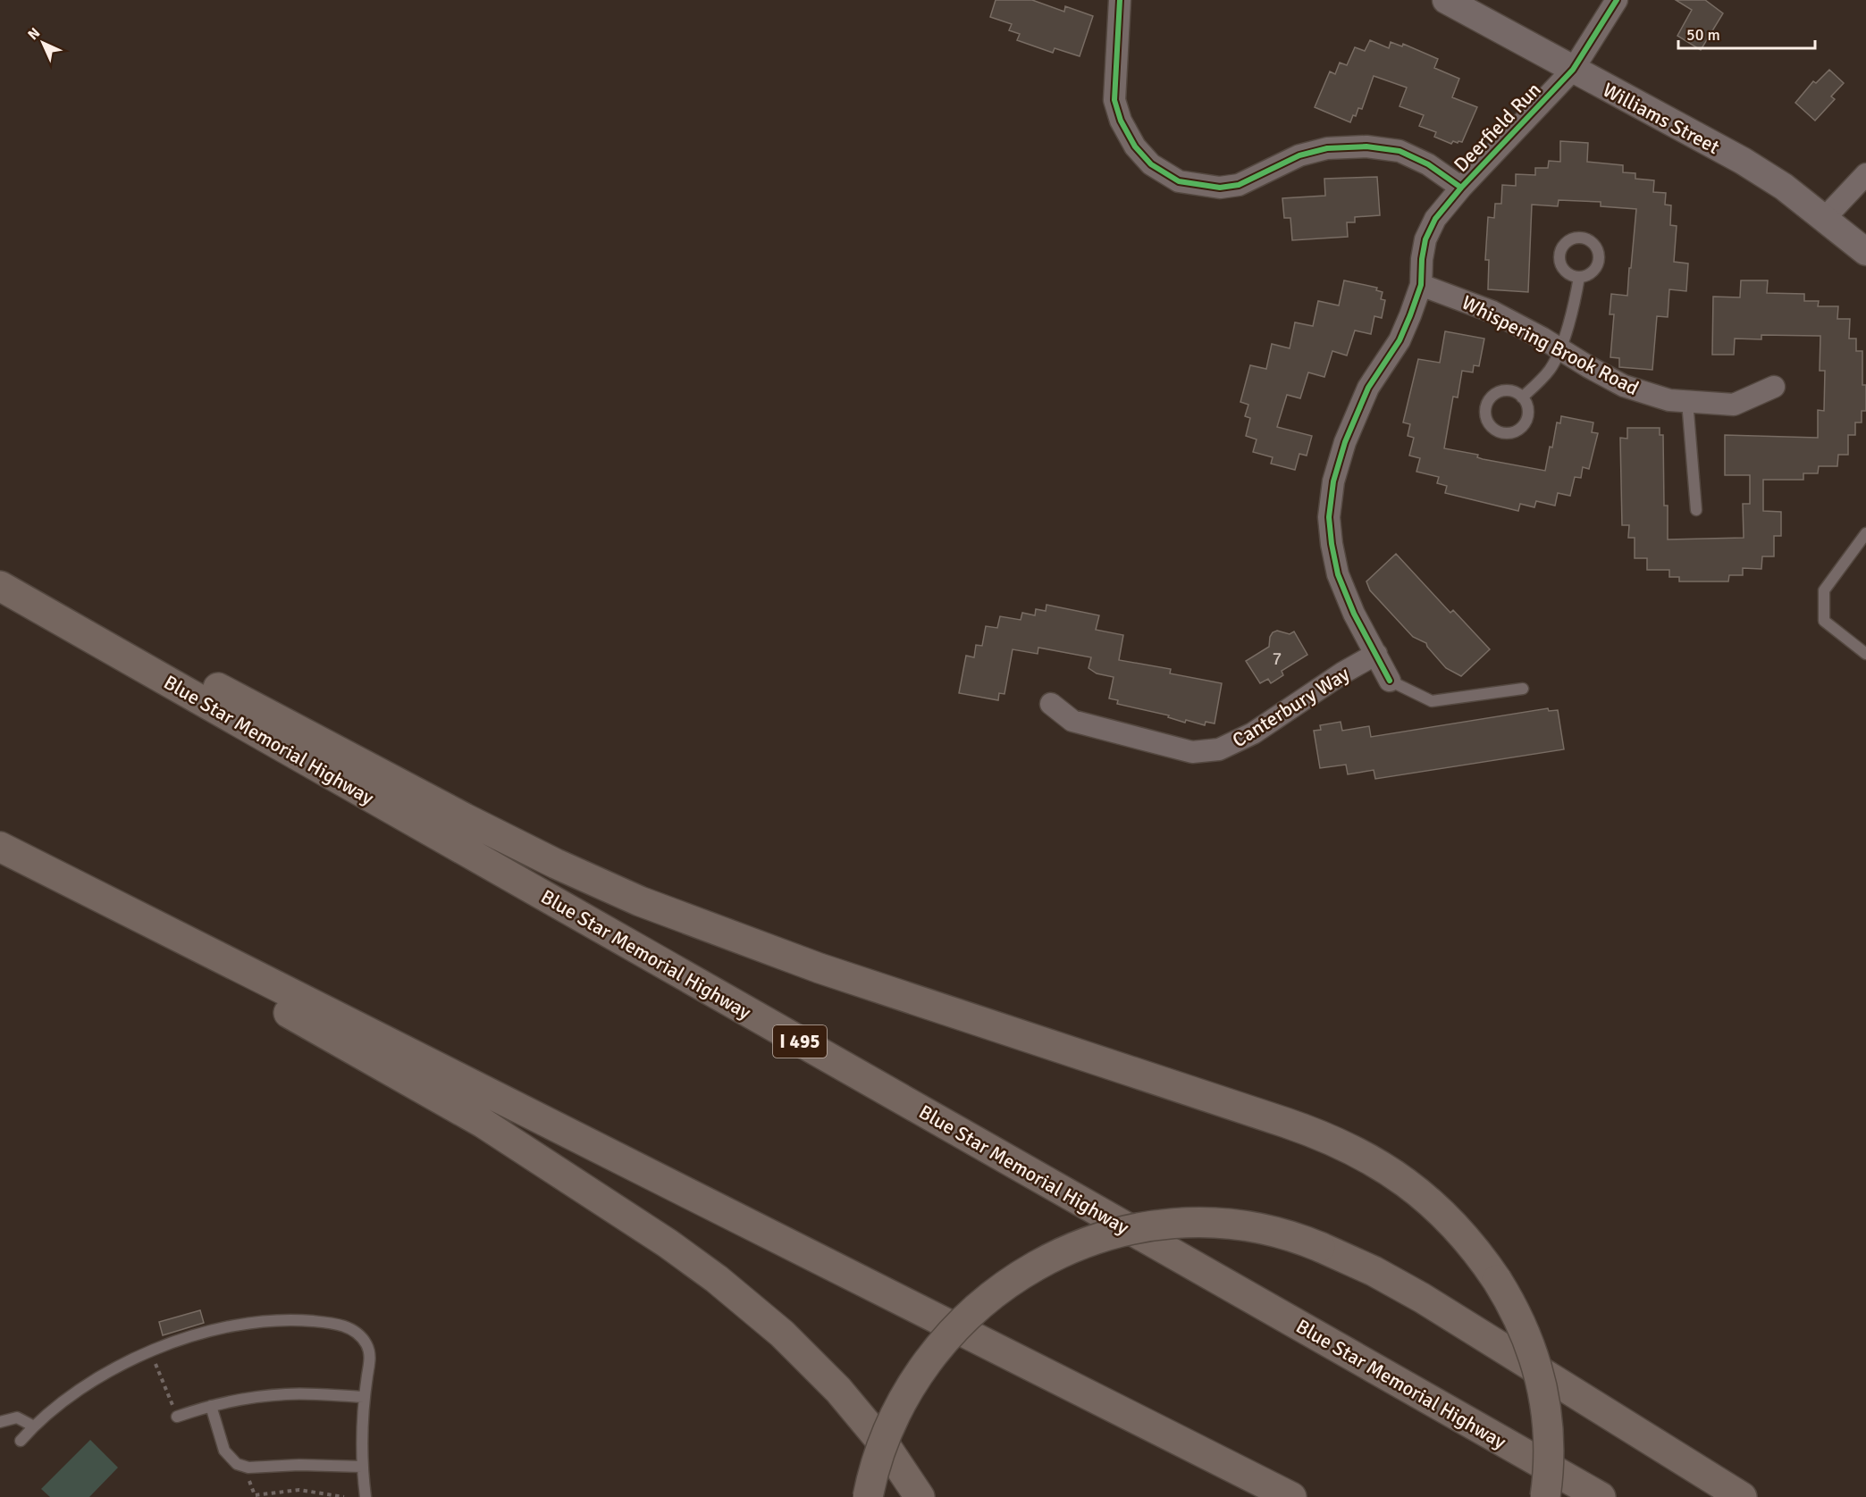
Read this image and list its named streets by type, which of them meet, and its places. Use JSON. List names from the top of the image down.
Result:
{
  "streets": {
    "highway": ["Blue Star Memorial Highway", "I 495"],
    "street": [
      "Williams Street",
      "Deerfield Run",
      "Whispering Brook Road",
      "Canterbury Way"
    ]
  },
  "crossings": [
    ["Williams Street", "Deerfield Run"],
    ["Deerfield Run", "Whispering Brook Road"],
    ["Deerfield Run", "Canterbury Way"]
  ],
  "house_numbers": ["7"],
  "scale_bar": "50 m",
  "north": "top left"
}
